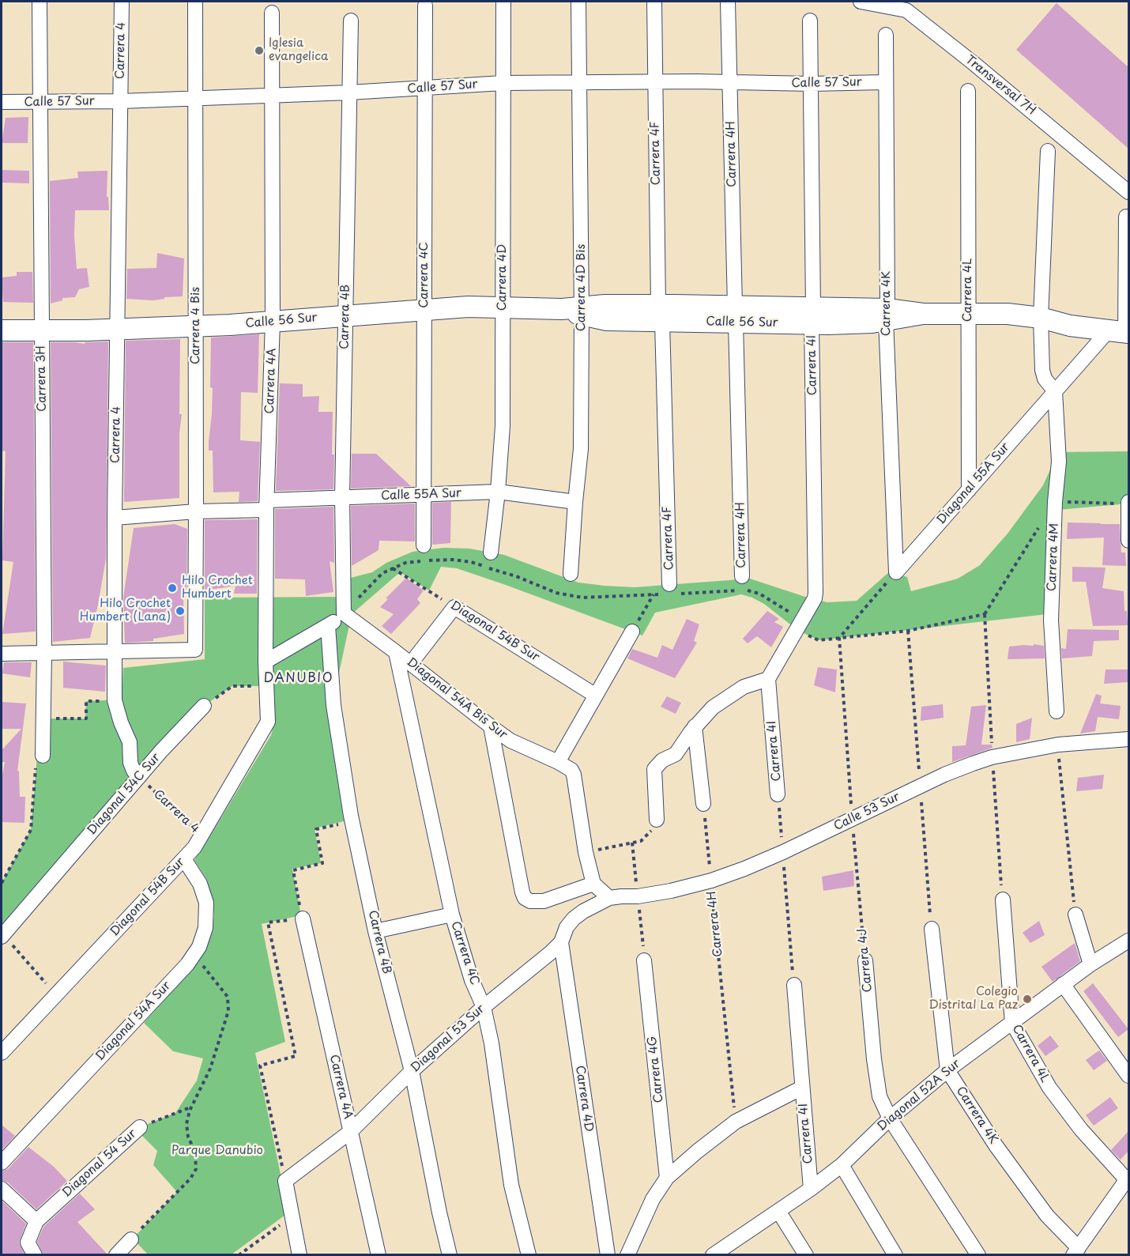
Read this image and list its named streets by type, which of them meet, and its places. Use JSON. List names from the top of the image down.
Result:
{
  "streets": {
    "street": [
      "Carrera 4",
      "Calle 57 Sur",
      "Transversal 7H",
      "Carrera 4F",
      "Carrera 4H",
      "Carrera 4C",
      "Carrera 4D",
      "Carrera 4D Bis",
      "Carrera 4L",
      "Carrera 4K",
      "Carrera 4B",
      "Calle 56 Sur",
      "Carrera 4 Bis",
      "Carrera 4I",
      "Carrera 3H",
      "Carrera 4A",
      "Diagonal 55A Sur",
      "Calle 55A Sur",
      "Carrera 4M",
      "Diagonal 54B Sur",
      "Diagonal 54A Bis Sur",
      "Diagonal 54C Sur",
      "Calle 53 Sur",
      "Carrera 4J",
      "Diagonal 54A Sur",
      "Diagonal 53 Sur",
      "Carrera 4G",
      "Diagonal 52A Sur",
      "Diagonal 54 Sur"
    ]
  },
  "crossings": [
    ["Carrera 4", "Calle 57 Sur"],
    ["Carrera 4", "Calle 56 Sur"],
    ["Carrera 4", "Carrera 4 Bis"],
    ["Carrera 4", "Calle 55A Sur"],
    ["Carrera 4", "Diagonal 54B Sur"],
    ["Carrera 4", "Diagonal 54C Sur"],
    ["Calle 57 Sur", "Carrera 4F"],
    ["Calle 57 Sur", "Carrera 4H"],
    ["Calle 57 Sur", "Carrera 4C"],
    ["Calle 57 Sur", "Carrera 4D"],
    ["Calle 57 Sur", "Carrera 4D Bis"],
    ["Calle 57 Sur", "Carrera 4K"],
    ["Calle 57 Sur", "Carrera 4B"],
    ["Calle 57 Sur", "Carrera 4 Bis"],
    ["Calle 57 Sur", "Carrera 4I"],
    ["Calle 57 Sur", "Carrera 3H"],
    ["Calle 57 Sur", "Carrera 4A"],
    ["Carrera 4F", "Calle 56 Sur"],
    ["Carrera 4H", "Calle 56 Sur"],
    ["Carrera 4H", "Calle 53 Sur"],
    ["Carrera 4C", "Calle 56 Sur"],
    ["Carrera 4C", "Calle 55A Sur"],
    ["Carrera 4C", "Diagonal 54A Bis Sur"],
    ["Carrera 4C", "Diagonal 53 Sur"],
    ["Carrera 4D", "Calle 56 Sur"],
    ["Carrera 4D", "Calle 55A Sur"],
    ["Carrera 4D", "Diagonal 53 Sur"],
    ["Carrera 4D Bis", "Calle 56 Sur"],
    ["Carrera 4D Bis", "Calle 55A Sur"],
    ["Carrera 4L", "Calle 56 Sur"],
    ["Carrera 4L", "Diagonal 55A Sur"],
    ["Carrera 4L", "Diagonal 52A Sur"],
    ["Carrera 4K", "Calle 56 Sur"],
    ["Carrera 4K", "Diagonal 55A Sur"],
    ["Carrera 4K", "Diagonal 52A Sur"],
    ["Carrera 4B", "Calle 56 Sur"],
    ["Carrera 4B", "Calle 55A Sur"],
    ["Carrera 4B", "Diagonal 54A Bis Sur"],
    ["Carrera 4B", "Diagonal 53 Sur"],
    ["Calle 56 Sur", "Carrera 4 Bis"],
    ["Calle 56 Sur", "Carrera 4I"],
    ["Calle 56 Sur", "Carrera 3H"],
    ["Calle 56 Sur", "Carrera 4A"],
    ["Calle 56 Sur", "Diagonal 55A Sur"],
    ["Calle 56 Sur", "Carrera 4M"],
    ["Carrera 4 Bis", "Calle 55A Sur"],
    ["Carrera 4I", "Calle 53 Sur"],
    ["Carrera 4I", "Diagonal 52A Sur"],
    ["Carrera 4A", "Calle 55A Sur"],
    ["Carrera 4A", "Diagonal 54B Sur"],
    ["Carrera 4A", "Diagonal 53 Sur"],
    ["Diagonal 55A Sur", "Carrera 4M"],
    ["Diagonal 54B Sur", "Diagonal 54A Sur"],
    ["Calle 53 Sur", "Carrera 4J"],
    ["Calle 53 Sur", "Diagonal 53 Sur"],
    ["Carrera 4J", "Diagonal 52A Sur"]
  ],
  "districts": ["DANUBIO"],
  "parks": ["Parque Danubio"],
  "places": [
    "Iglesia evangelica",
    "Hilo Crochet Humbert",
    "Hilo Crochet Humbert (Lana)",
    "Colegio Distrital La Paz"
  ]
}
